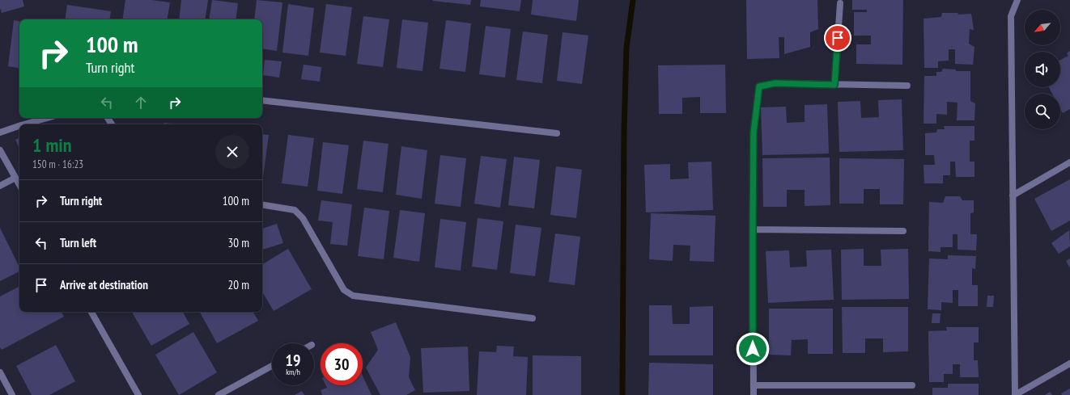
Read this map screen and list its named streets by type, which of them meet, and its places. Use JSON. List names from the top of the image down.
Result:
{
  "north": "bottom left",
  "page": {
    "turn": ["100 m", "Turn right"],
    "heading": ["1 min", "150 m · 16:23"],
    "list": [
      {
        "name": "Turn right",
        "value": "100 m"
      },
      {
        "name": "Turn left",
        "value": "30 m"
      },
      {
        "name": "Arrive at destination",
        "value": "20 m"
      }
    ],
    "speed": "19 km/h",
    "limit": "30"
  }
}
